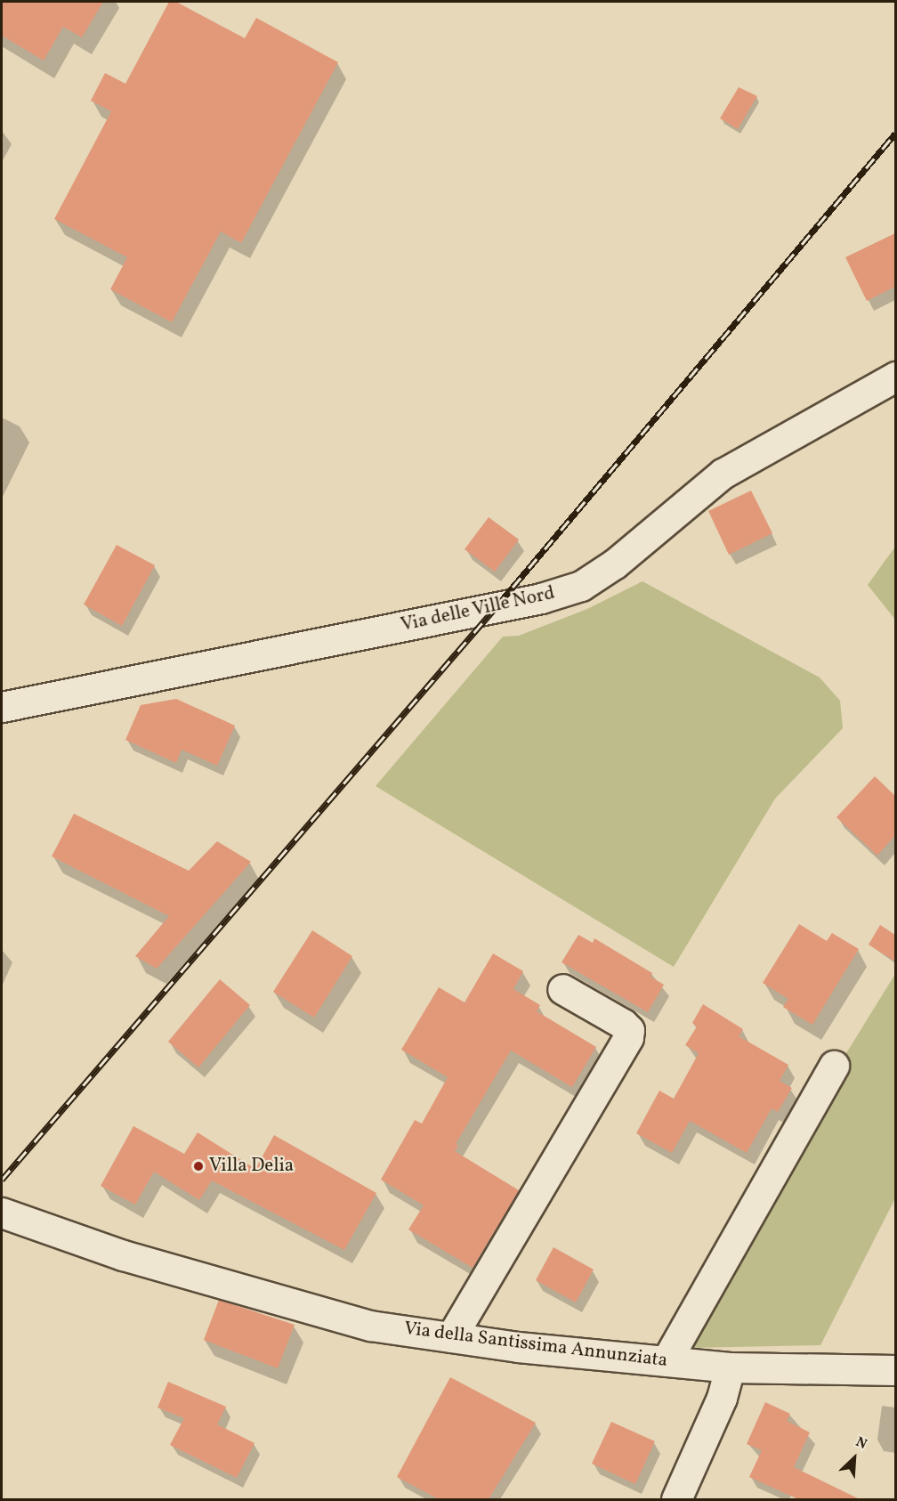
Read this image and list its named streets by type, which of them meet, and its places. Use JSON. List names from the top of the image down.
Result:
{
  "streets": {
    "street": ["Via delle Ville Nord", "Via della Santissima Annunziata"]
  },
  "places": ["Villa Delia"],
  "north": "top right"
}
